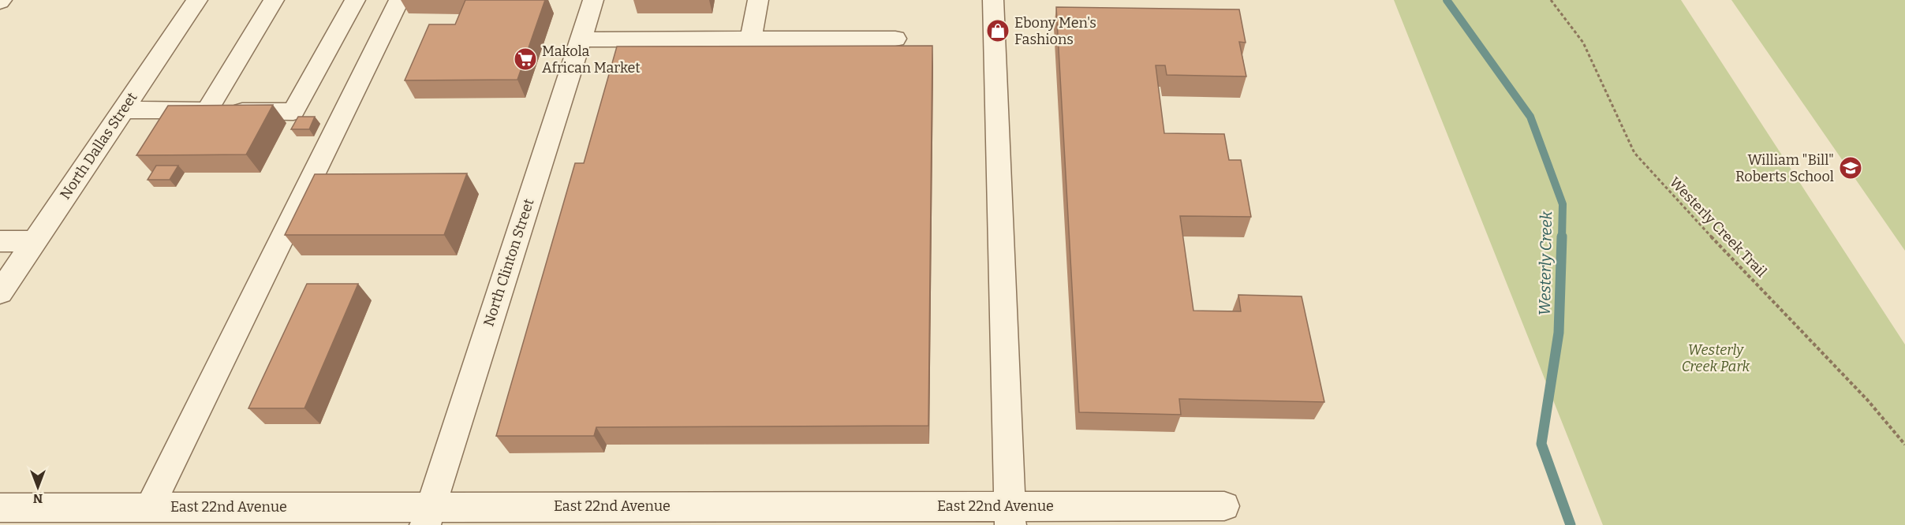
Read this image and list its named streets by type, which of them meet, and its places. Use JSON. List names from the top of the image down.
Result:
{
  "streets": {
    "street": ["North Dallas Street", "North Clinton Street", "East 22nd Avenue"],
    "path": ["Westerly Creek Trail"]
  },
  "crossings": [
    ["North Clinton Street", "East 22nd Avenue"]
  ],
  "water": ["Westerly Creek"],
  "parks": ["Westerly Creek Park"],
  "places": {
    "shop": ["Ebony Men's Fashions"],
    "supermarket": ["Makola African Market"],
    "school or university": ["William \"Bill\" Roberts School"]
  },
  "north": "bottom"
}
